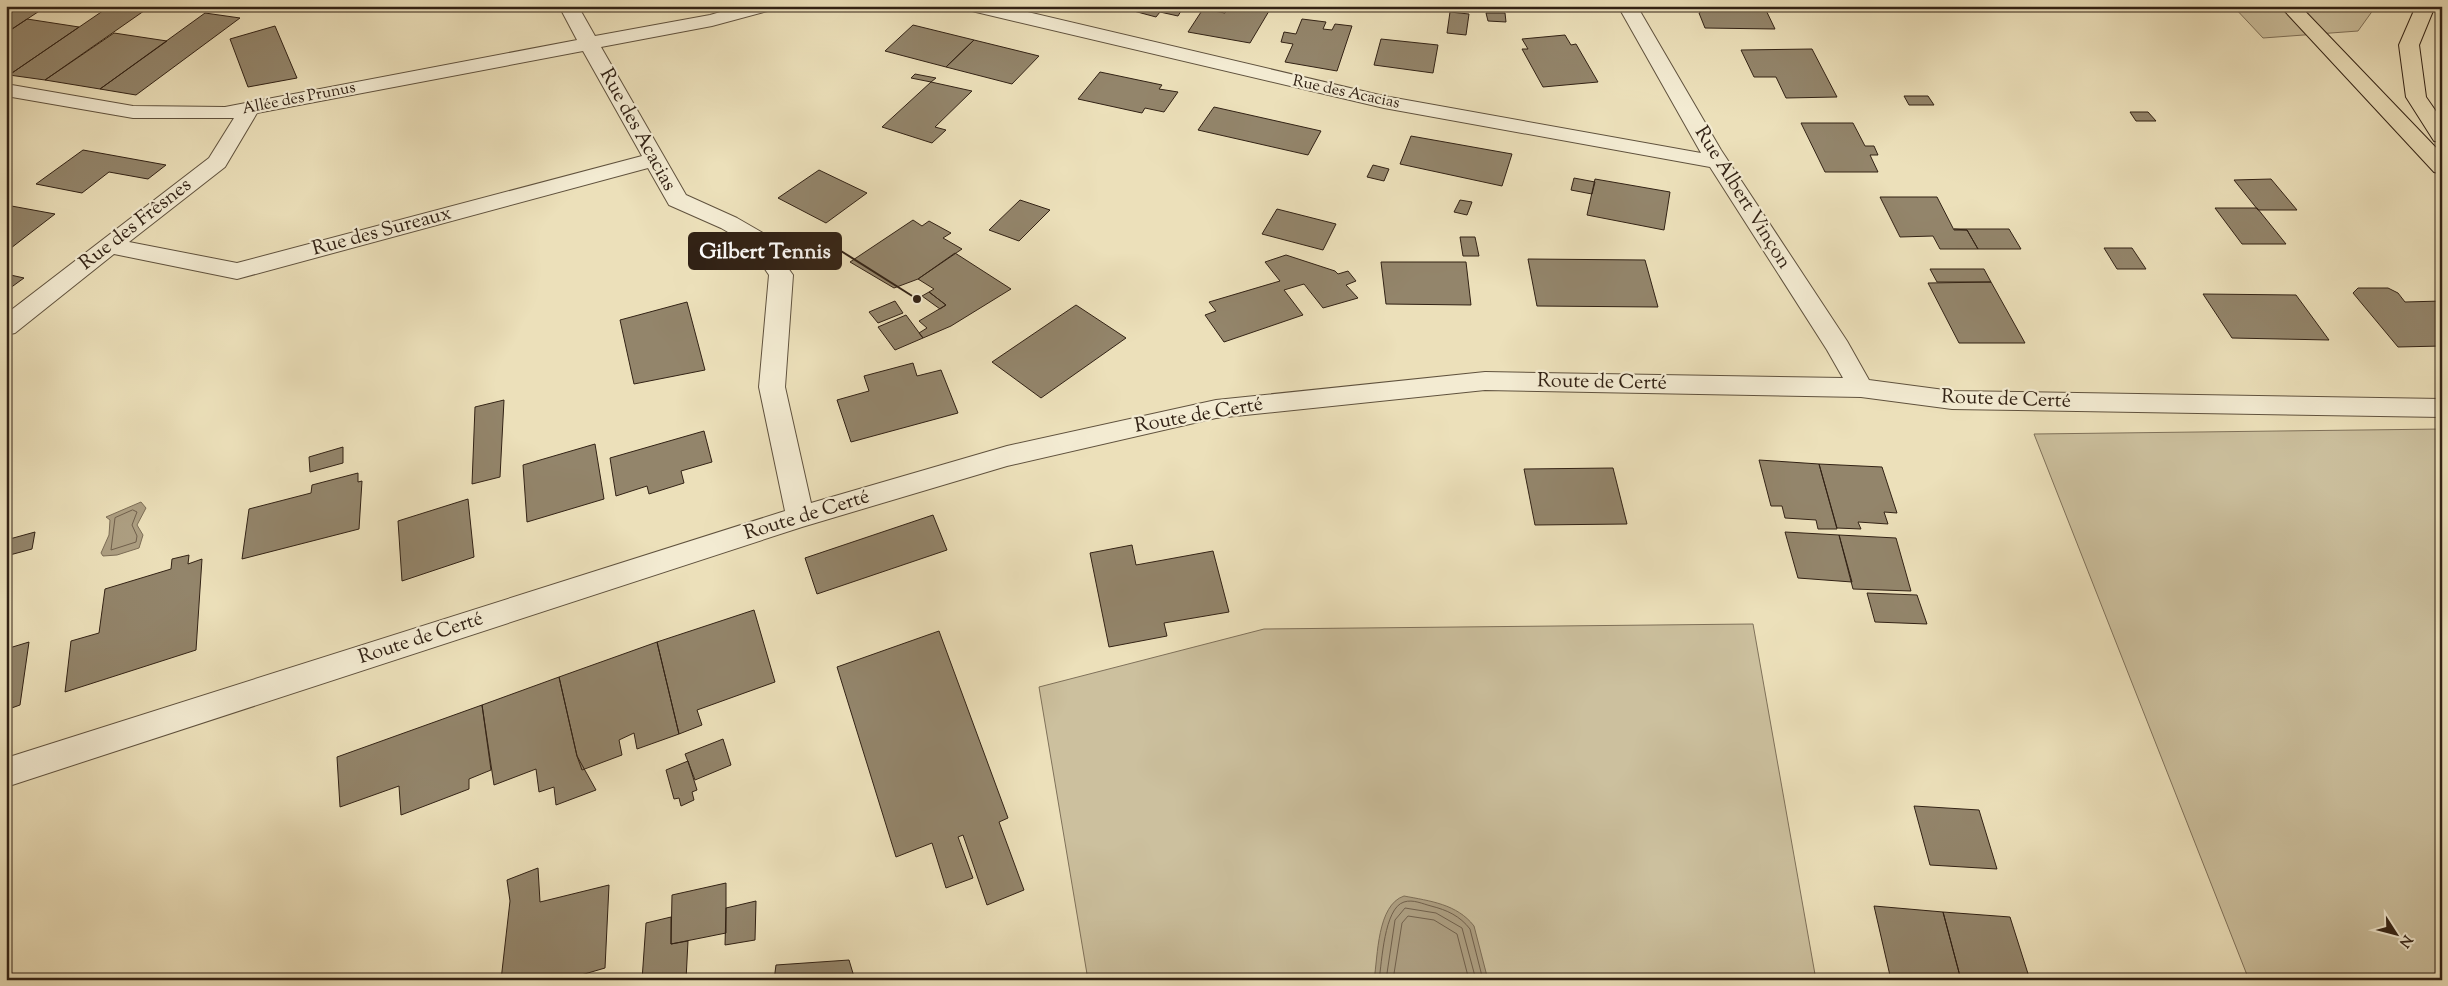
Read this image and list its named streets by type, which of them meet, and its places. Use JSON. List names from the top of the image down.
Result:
{
  "streets": {
    "street": [
      "Rue des Acacias",
      "Allée des Prunus",
      "Rue Albert Vinçon",
      "Rue des Frêsnes",
      "Rue des Sureaux",
      "Route de Certé"
    ]
  },
  "crossings": [
    ["Rue des Acacias", "Allée des Prunus"],
    ["Rue des Acacias", "Rue Albert Vinçon"],
    ["Rue des Acacias", "Rue des Sureaux"],
    ["Rue des Acacias", "Route de Certé"],
    ["Allée des Prunus", "Rue des Frêsnes"],
    ["Rue Albert Vinçon", "Route de Certé"],
    ["Rue des Frêsnes", "Rue des Sureaux"]
  ],
  "places": ["Gilbert Tennis"],
  "north": "bottom right"
}
